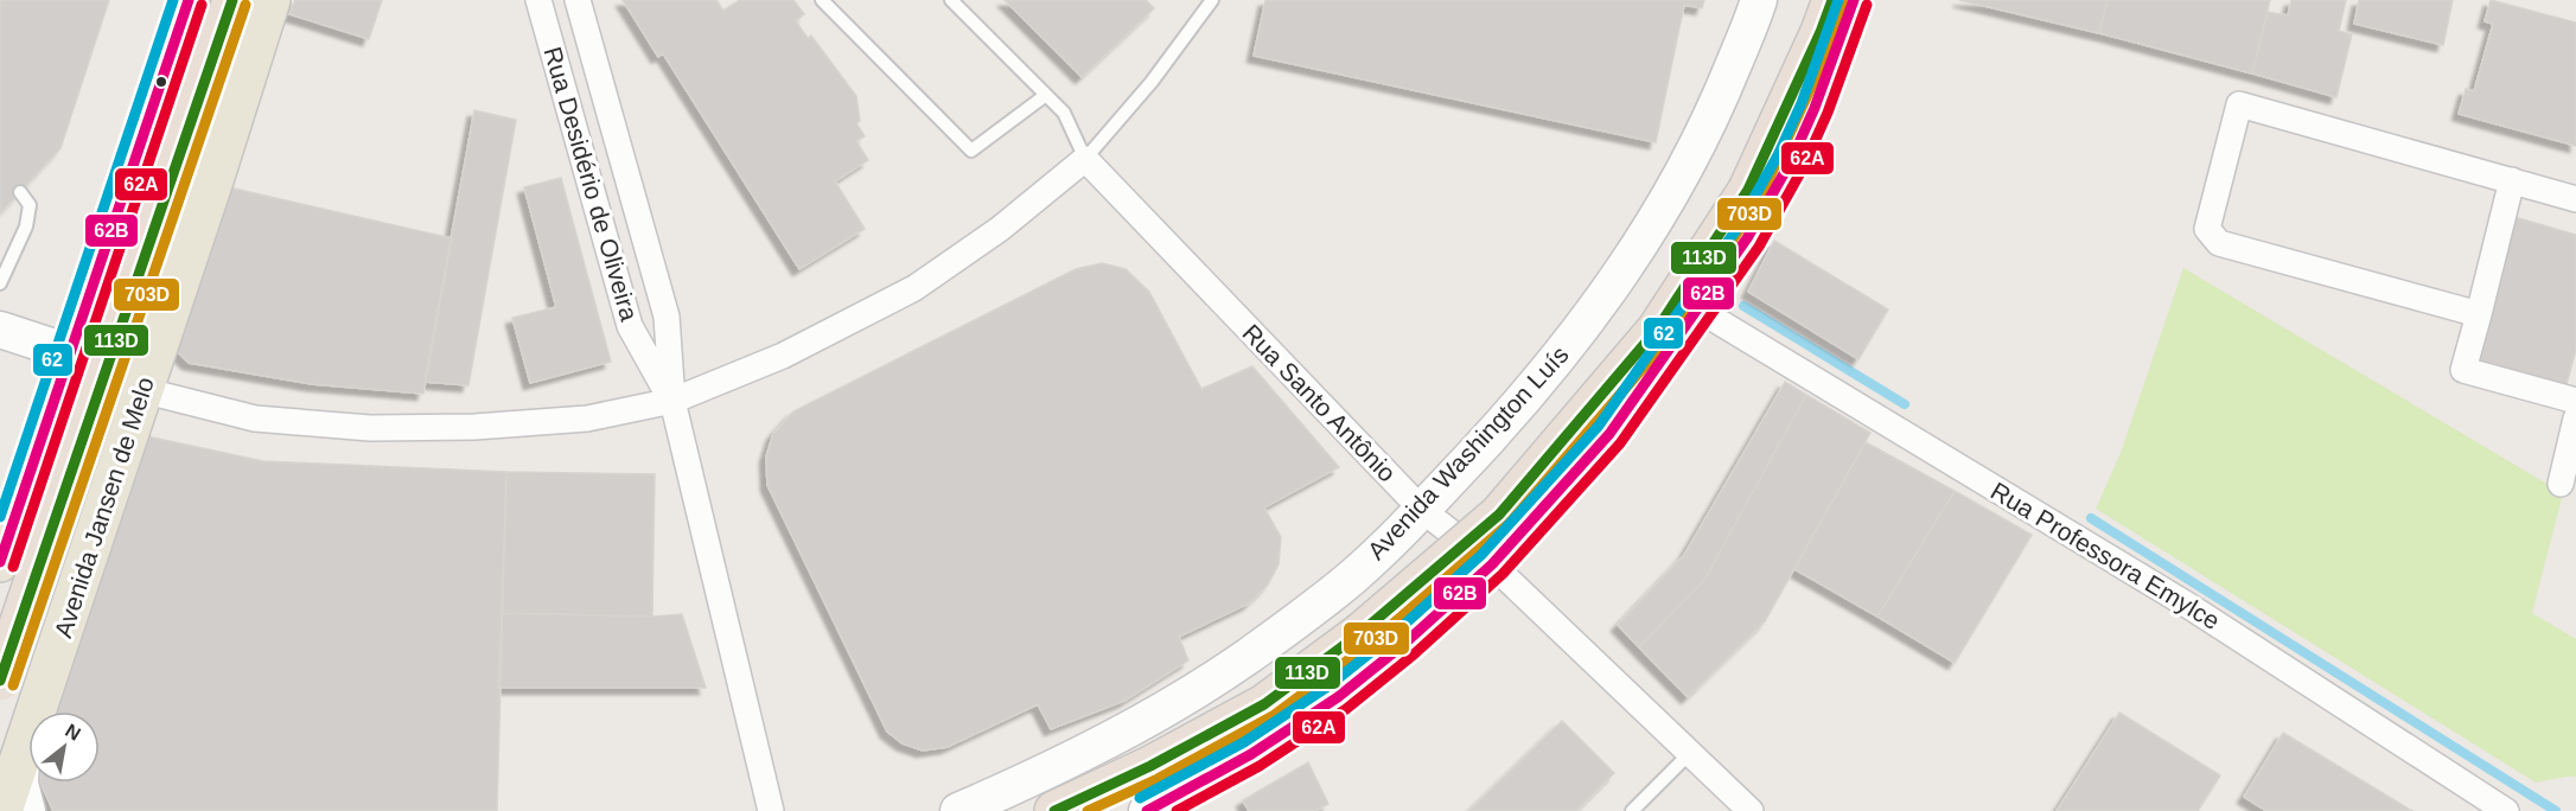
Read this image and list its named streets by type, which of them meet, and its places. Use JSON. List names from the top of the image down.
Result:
{
  "streets": {
    "main road": ["Avenida Jansen de Melo"],
    "street": [
      "Rua Desidério de Oliveira",
      "Rua Santo Antônio",
      "Avenida Washington Luís",
      "Rua Professora Emylce"
    ]
  },
  "crossings": [
    ["Rua Santo Antônio", "Avenida Washington Luís"]
  ],
  "lines": [
    "transit line 113D",
    "transit line 62B",
    "transit line 62",
    "transit line 703D",
    "transit line 62A"
  ],
  "north": "top right"
}
